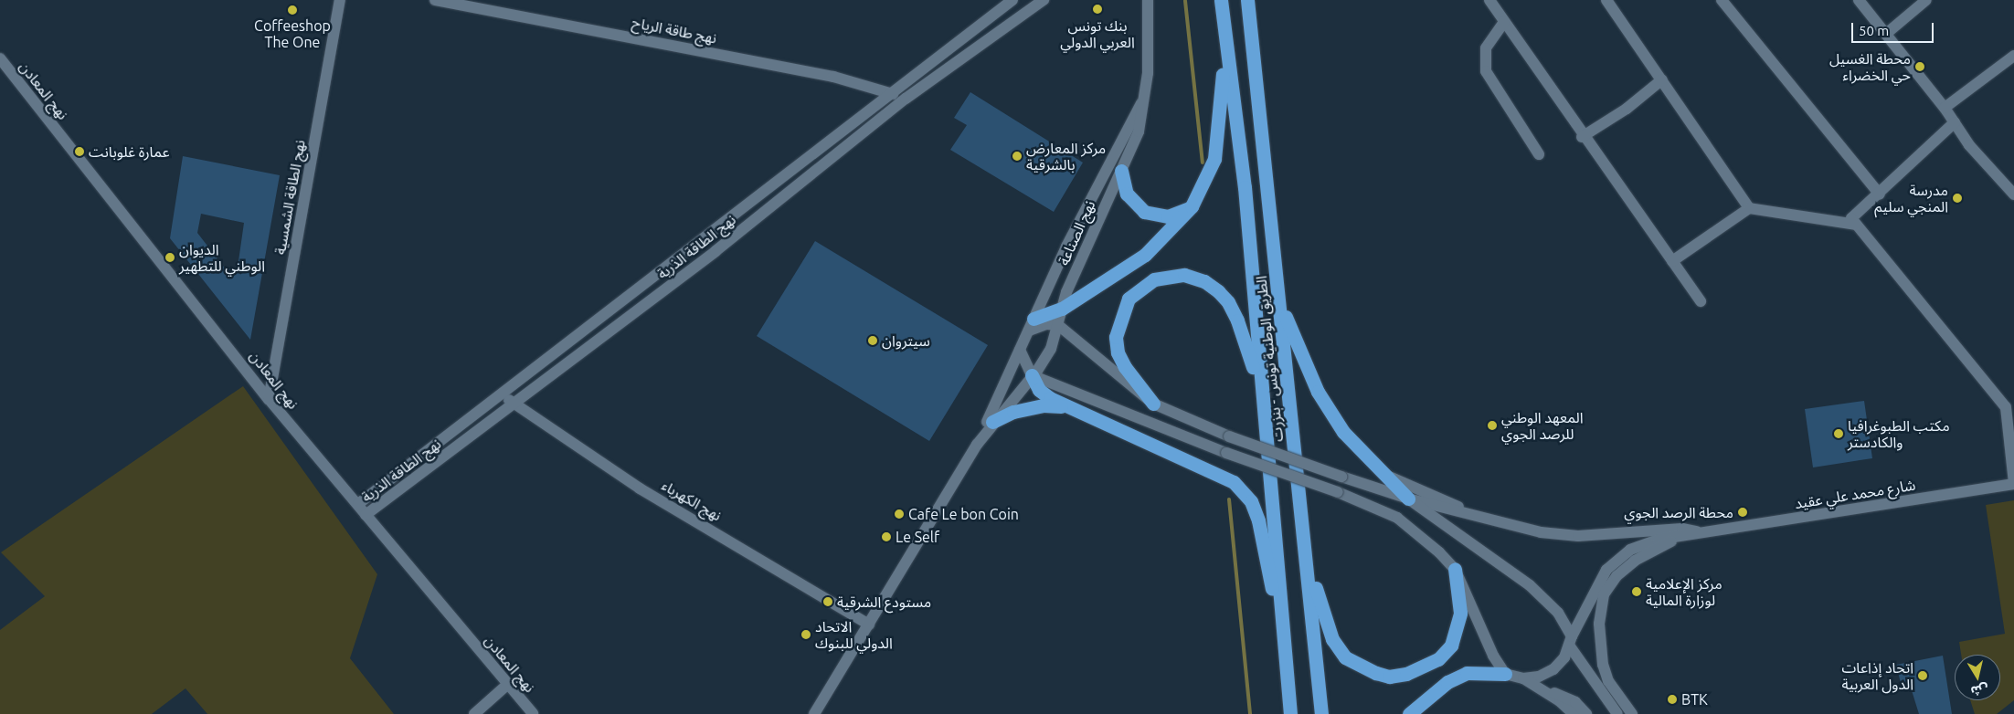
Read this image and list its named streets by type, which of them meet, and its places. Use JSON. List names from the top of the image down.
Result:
{
  "streets": {
    "highway": ["الطريق الوطنية تونس - بنزرت"],
    "street": [
      "نهج طاقة الرياح",
      "نهج المعادن",
      "نهج الطاقة الشمسية",
      "نهج الصناعة",
      "نهج الطاقة الذرية",
      "شارع محمد علي عقيد",
      "نهج الكهرباء"
    ]
  },
  "crossings": [
    ["نهج طاقة الرياح", "نهج الطاقة الذرية"],
    ["نهج المعادن", "نهج الطاقة الشمسية"],
    ["نهج المعادن", "نهج الطاقة الذرية"],
    ["نهج الصناعة", "نهج الكهرباء"],
    ["نهج الطاقة الذرية", "نهج الكهرباء"]
  ],
  "places": [
    "بنك تونس العربي الدولي",
    "Coffeeshop The One",
    "محطة الغسيل حي الخضراء",
    "عمارة غلوبانت",
    "مركز المعارض بالشرقية",
    "مدرسة المنجي سليم",
    "الديوان الوطني للتطهير",
    "سيتروان",
    "المعهد الوطني للرصد الجوي",
    "مكتب الطبوغرافيا والكادستر",
    "محطة الرصد الجوي",
    "Cafe Le bon Coin",
    "Le Self",
    "مركز الإعلامية لوزارة المالية",
    "مستودع الشرقية",
    "الاتحاد الدولي للبنوك",
    "اتحاد إذاعات الدول العربية",
    "BTK"
  ],
  "scale_bar": "50 m",
  "north": "bottom"
}
